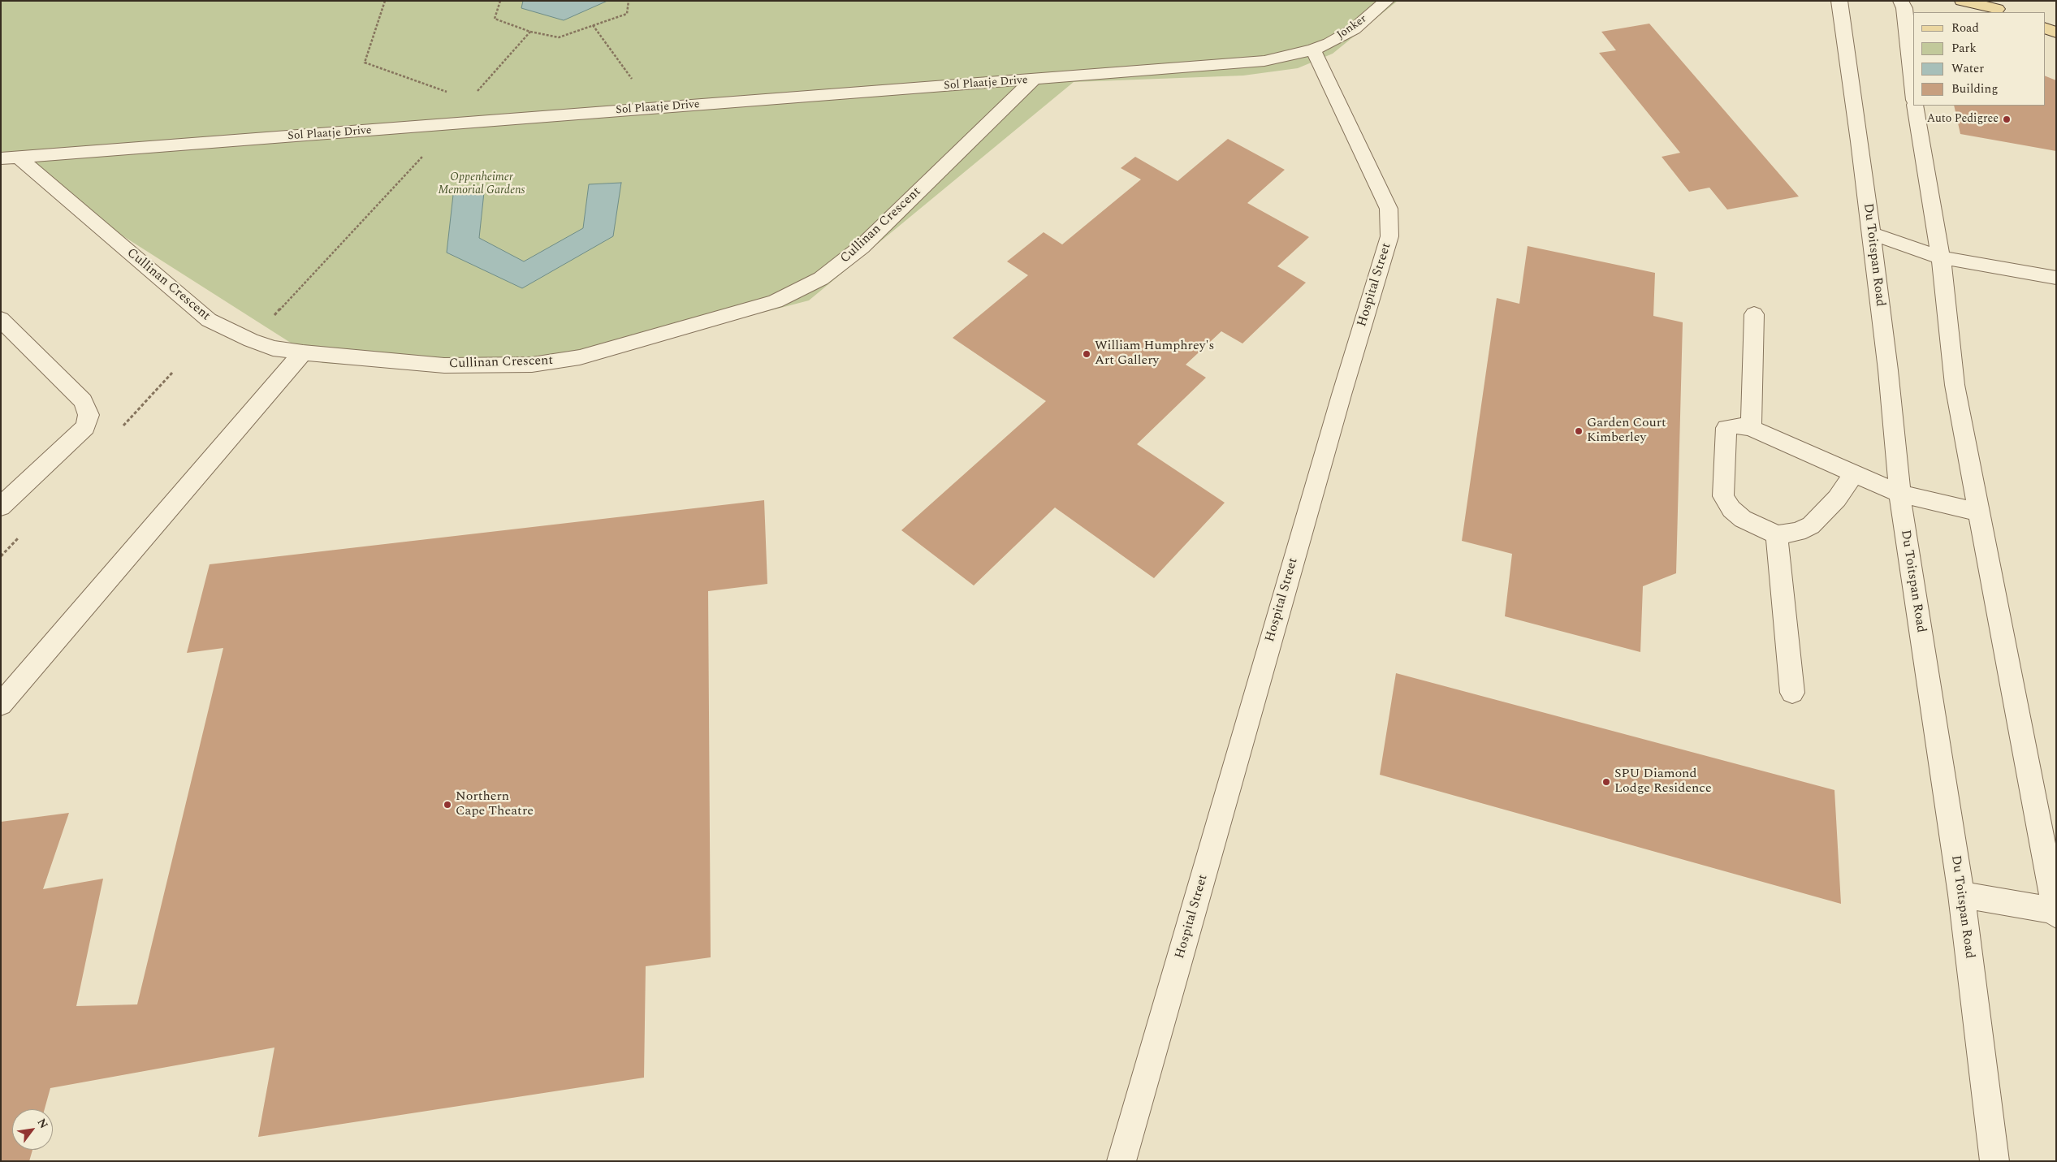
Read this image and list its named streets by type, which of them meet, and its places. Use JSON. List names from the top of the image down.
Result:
{
  "streets": {
    "street": [
      "Jonker",
      "Sol Plaatje Drive",
      "Cullinan Crescent",
      "Du Toitspan Road",
      "Hospital Street"
    ]
  },
  "crossings": [
    ["Jonker", "Sol Plaatje Drive"],
    ["Jonker", "Hospital Street"],
    ["Sol Plaatje Drive", "Cullinan Crescent"],
    ["Sol Plaatje Drive", "Hospital Street"]
  ],
  "parks": ["Oppenheimer Memorial Gardens"],
  "places": [
    "Auto Pedigree",
    "William Humphrey's Art Gallery",
    "Garden Court Kimberley",
    "SPU Diamond Lodge Residence",
    "Northern Cape Theatre"
  ],
  "legend": [
    "Road",
    "Park",
    "Water",
    "Building"
  ],
  "north": "top right"
}
